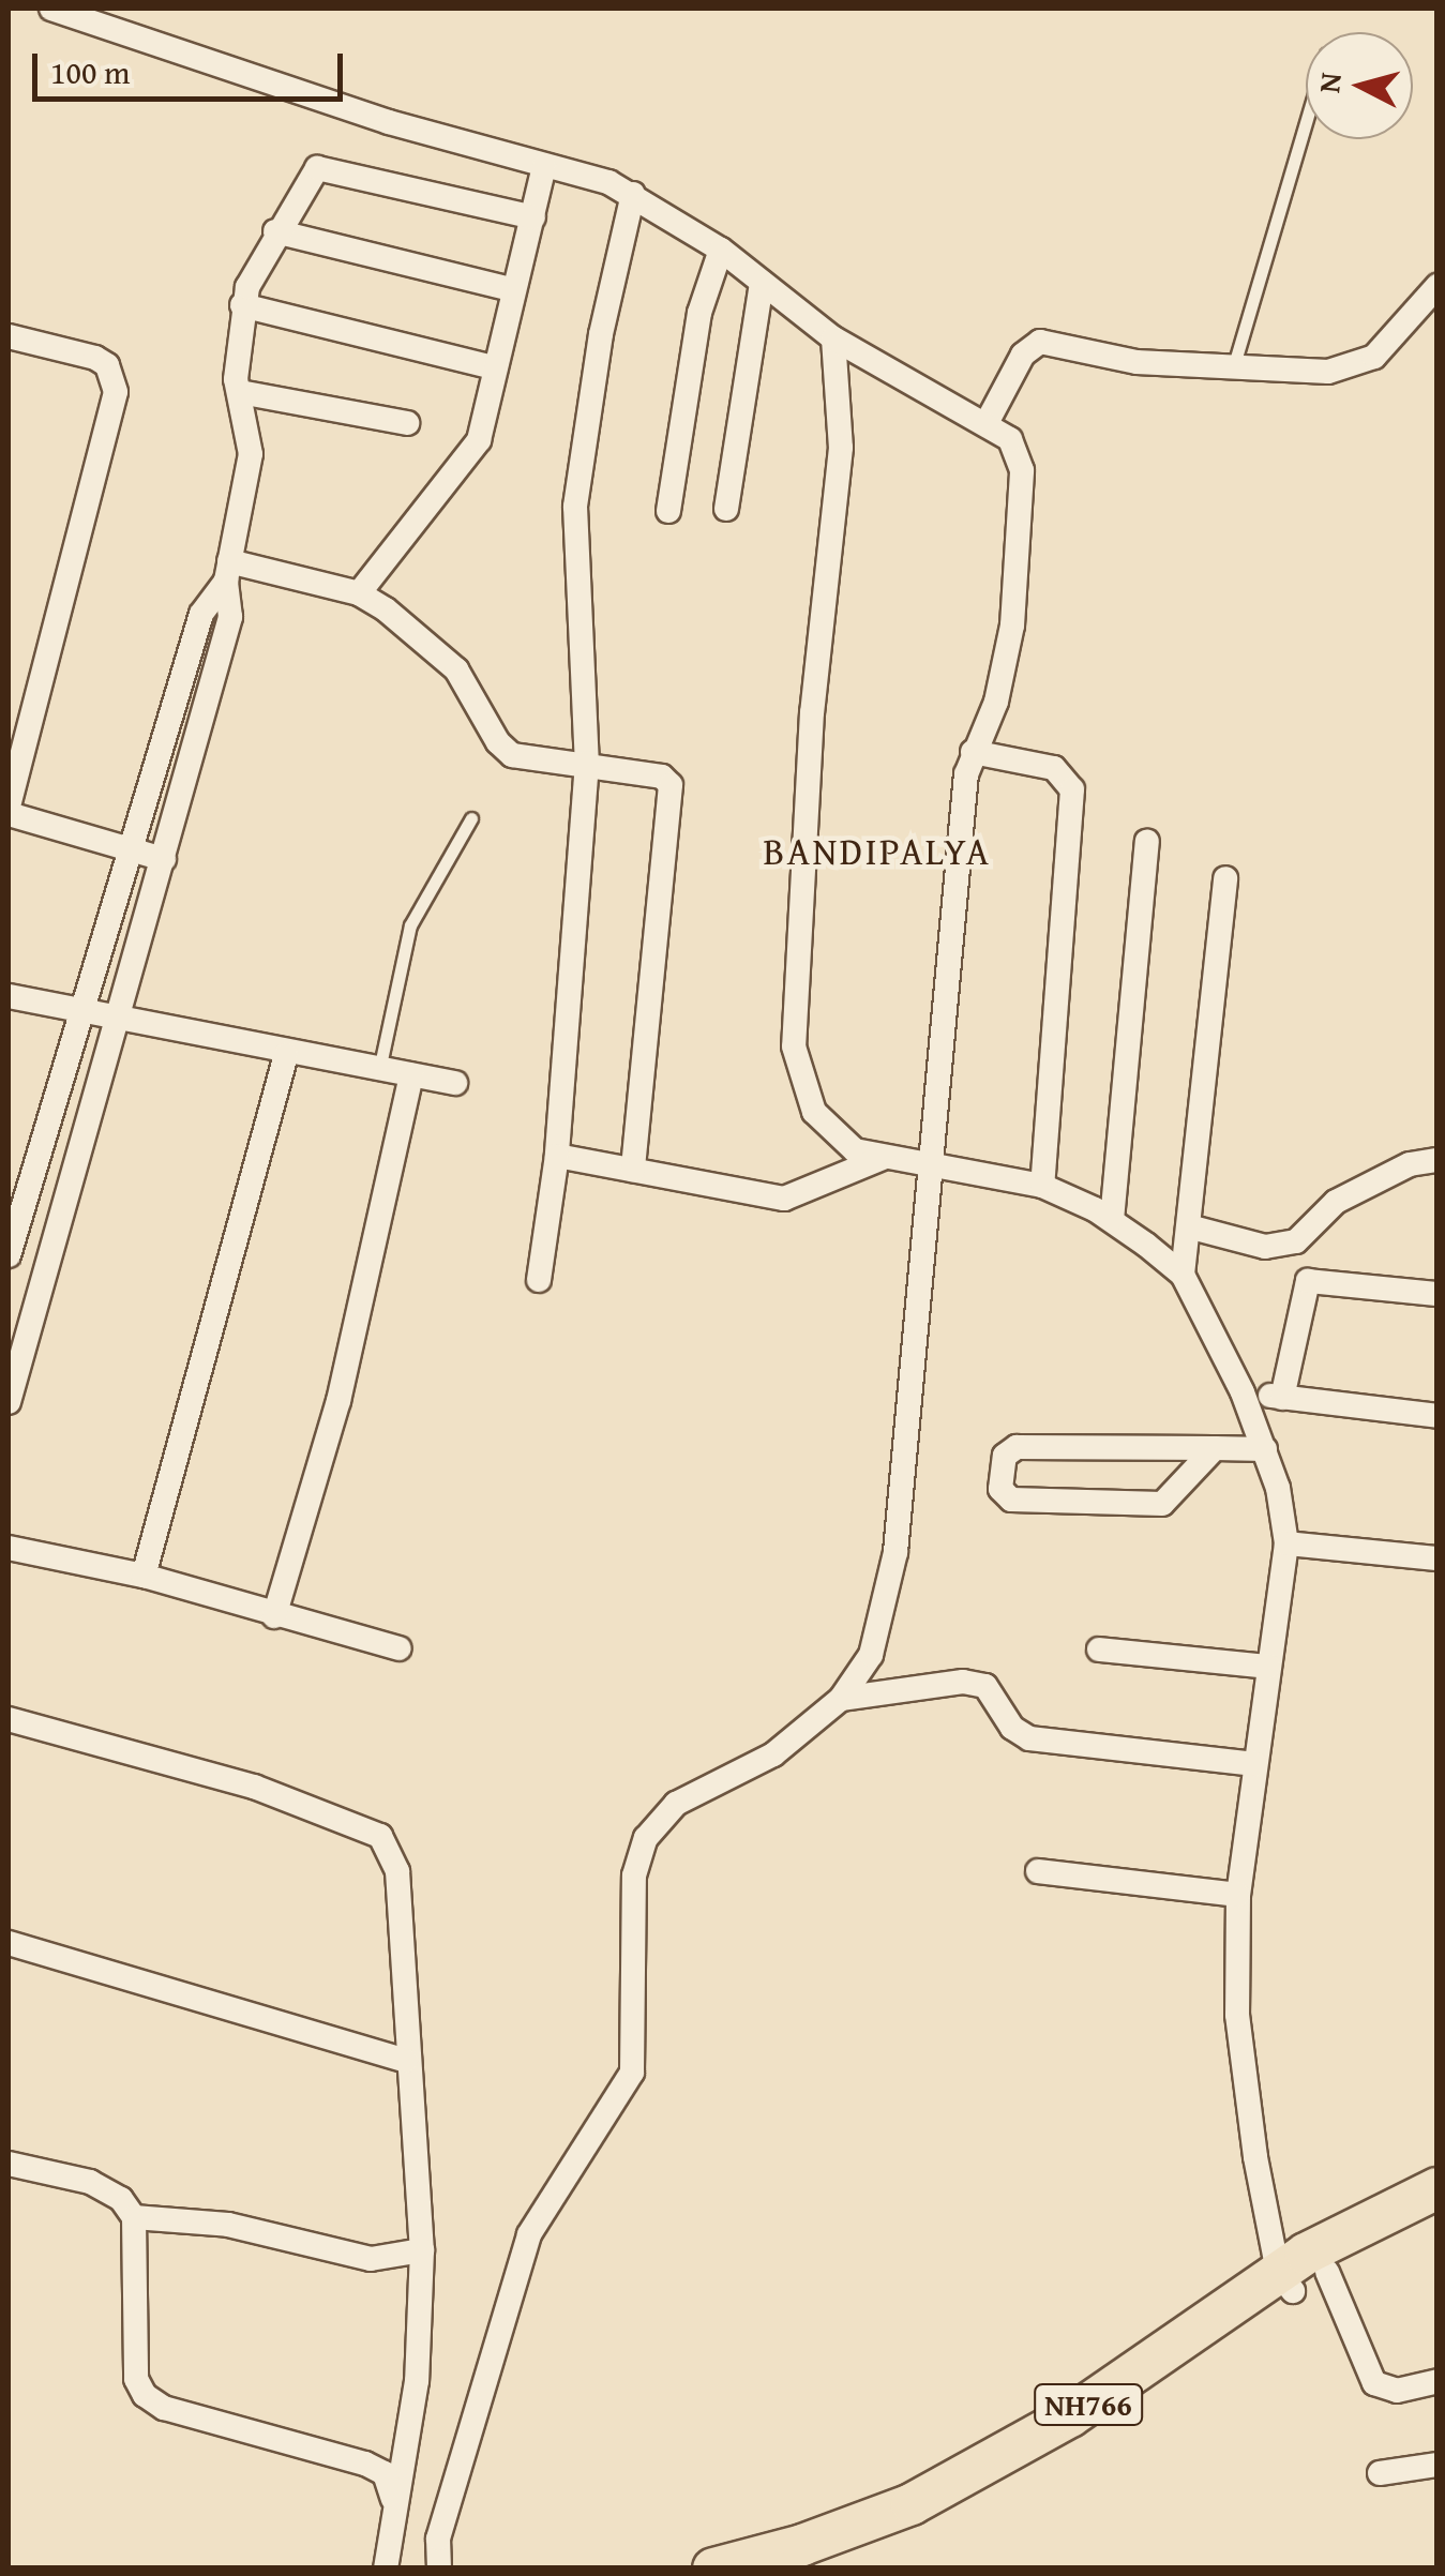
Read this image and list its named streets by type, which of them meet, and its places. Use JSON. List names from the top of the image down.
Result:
{
  "streets": {
    "highway": ["NH766"]
  },
  "districts": ["BANDIPALYA"],
  "scale_bar": "100 m",
  "north": "left"
}
